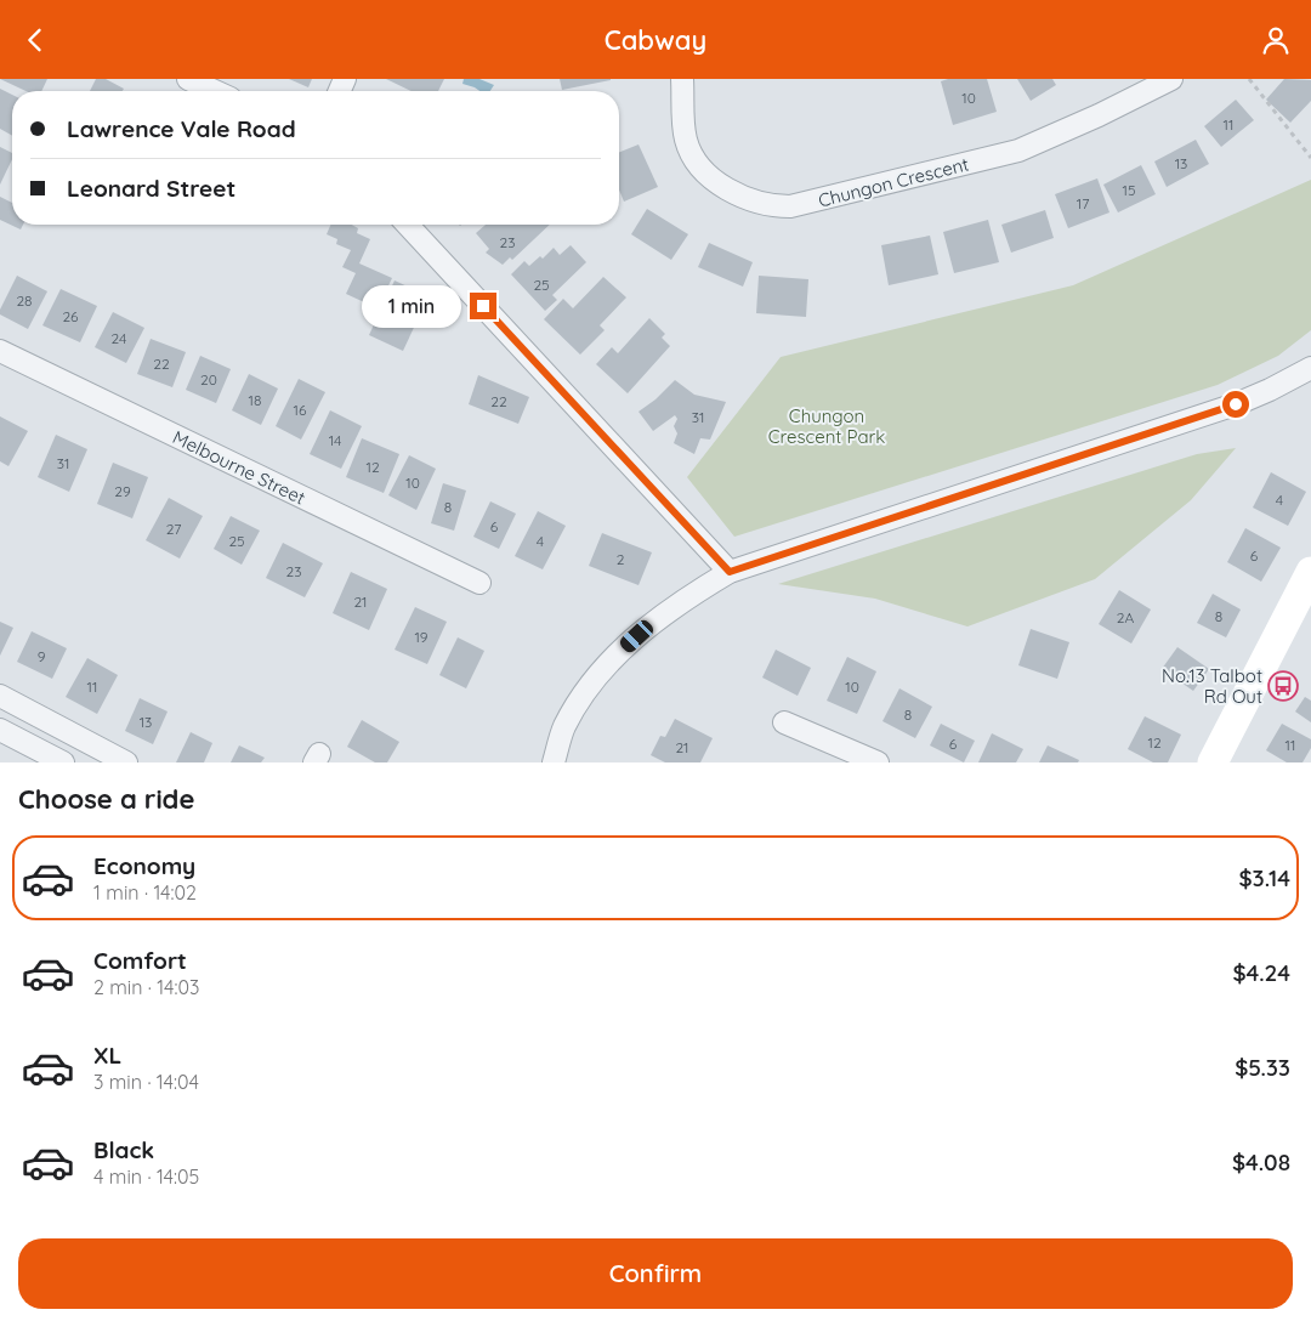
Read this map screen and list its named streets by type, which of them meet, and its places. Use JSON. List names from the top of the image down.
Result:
{
  "streets": {
    "street": ["Chungon Crescent", "Melbourne Street"]
  },
  "parks": ["Chungon Crescent Park"],
  "places": {
    "bus stop": ["No.13 Talbot Rd Out"]
  },
  "house_numbers": [
    "10",
    "11",
    "13",
    "15",
    "17",
    "23",
    "25",
    "28",
    "26",
    "24",
    "22",
    "20",
    "18",
    "22",
    "16",
    "31",
    "14",
    "31",
    "12",
    "10",
    "29",
    "4",
    "8",
    "6",
    "27",
    "25",
    "4",
    "6",
    "2",
    "23",
    "21",
    "8",
    "2A",
    "19",
    "9",
    "11",
    "10",
    "8",
    "13",
    "12",
    "6",
    "11",
    "21"
  ],
  "page": {
    "header": "Cabway",
    "banner": ["Lawrence Vale Road", "Leonard Street"],
    "bubble": "1 min",
    "heading": "Choose a ride",
    "list": [
      {
        "name": "Economy",
        "note": "1 min · 14:02",
        "value": "$3.14"
      },
      {
        "name": "Comfort",
        "note": "2 min · 14:03",
        "value": "$4.24"
      },
      {
        "name": "XL",
        "note": "3 min · 14:04",
        "value": "$5.33"
      },
      {
        "name": "Black",
        "note": "4 min · 14:05",
        "value": "$4.08"
      }
    ],
    "buttons": "Confirm"
  }
}
